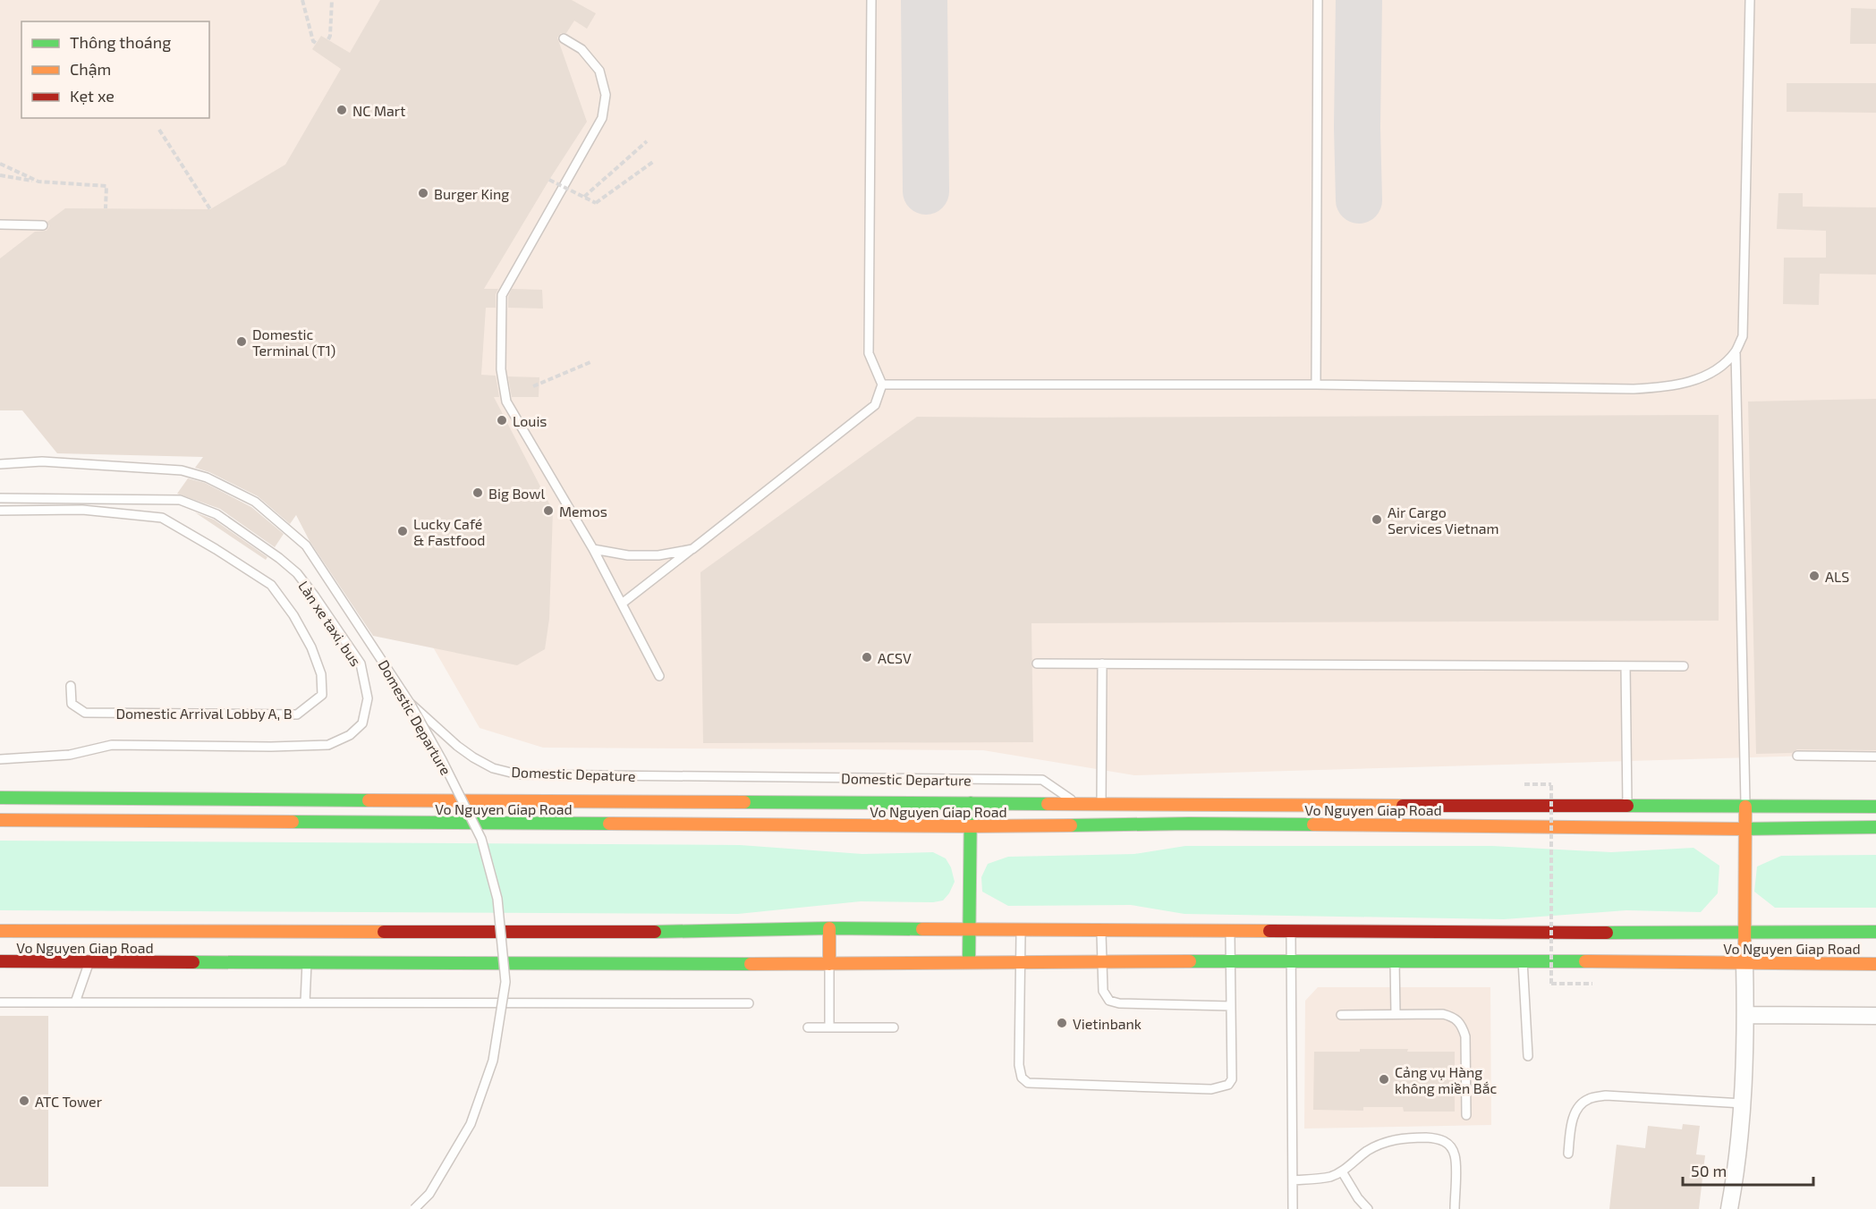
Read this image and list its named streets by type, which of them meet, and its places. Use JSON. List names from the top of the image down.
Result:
{
  "streets": {
    "main road": ["Vo Nguyen Giap Road"],
    "lane": [
      "Làn xe taxi, bus",
      "Domestic Arrival Lobby A, B",
      "Domestic Departure",
      "Domestic Depature"
    ]
  },
  "crossings": [
    ["Domestic Departure", "Domestic Depature"],
    ["Domestic Departure", "Vo Nguyen Giap Road"]
  ],
  "places": [
    "NC Mart",
    "Burger King",
    "Domestic Terminal (T1)",
    "Louis",
    "Big Bowl",
    "Memos",
    "Air Cargo Services Vietnam",
    "Lucky Café & Fastfood",
    "ALS",
    "ACSV",
    "Vietinbank",
    "Cảng vụ Hàng không miền Bắc",
    "ATC Tower"
  ],
  "legend": ["Thông thoáng", "Chậm", "Kẹt xe"],
  "scale_bar": "50 m"
}
